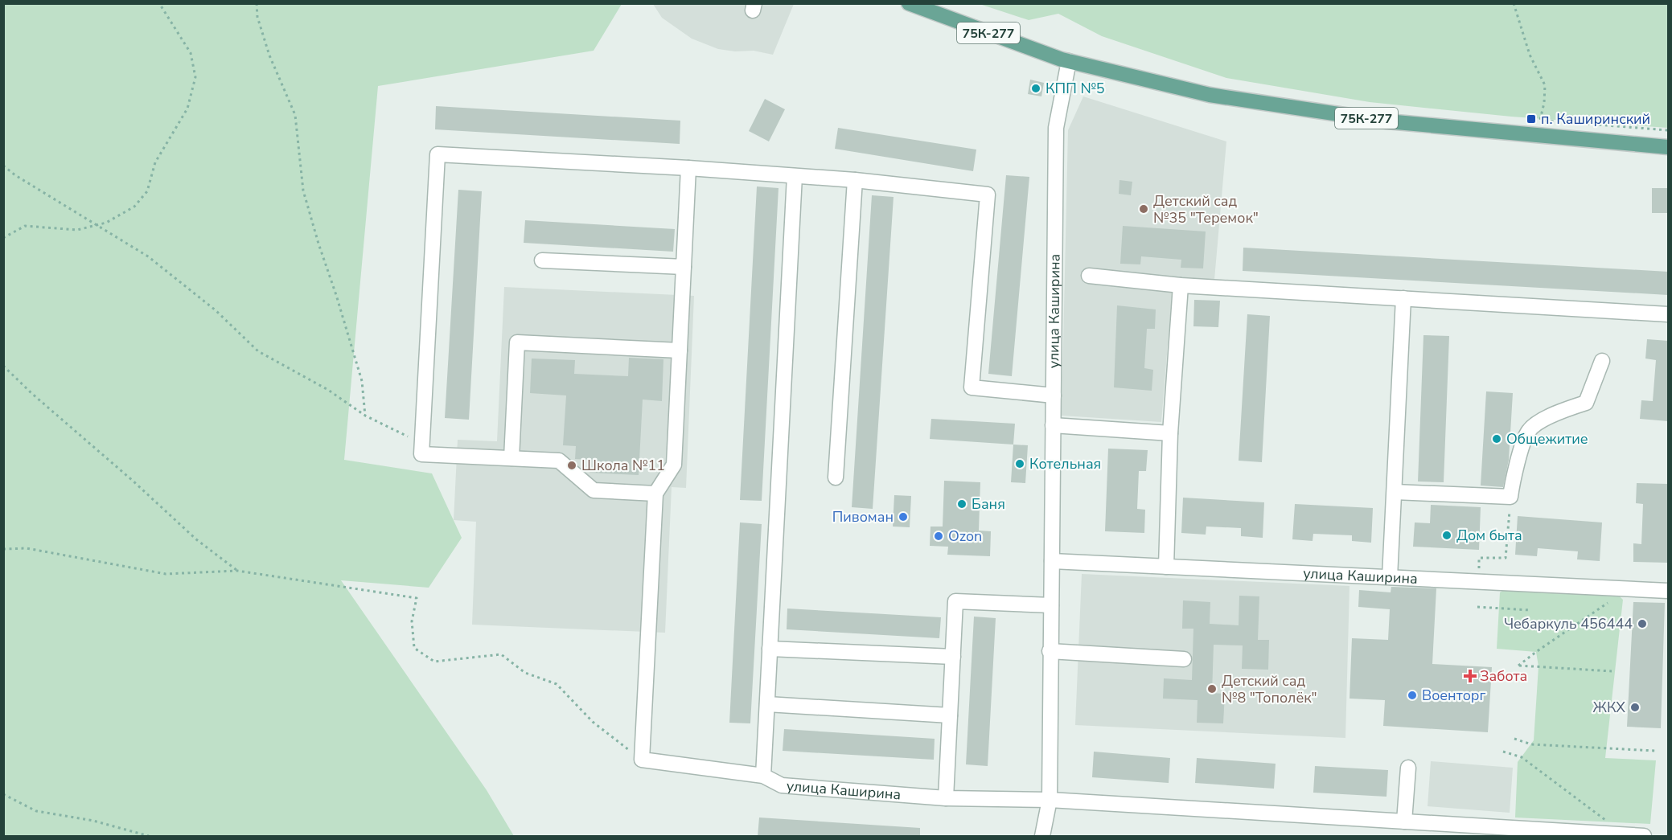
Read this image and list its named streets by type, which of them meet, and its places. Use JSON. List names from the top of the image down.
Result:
{
  "streets": {
    "main road": ["75К-277"],
    "street": ["улица Каширина"]
  },
  "crossings": [
    ["75К-277", "улица Каширина"]
  ],
  "places": {
    "other": [
      "КПП №5",
      "Детский сад №35 \"Теремок\"",
      "Общежитие",
      "Котельная",
      "Школа №11",
      "Баня",
      "Пивоман",
      "Дом быта",
      "Ozon",
      "Чебаpкуль 456444",
      "Детский сад №8 \"Тополёк\"",
      "Военторг",
      "ЖКХ"
    ],
    "transit": ["п. Каширинский"],
    "health": ["Забота"]
  }
}
